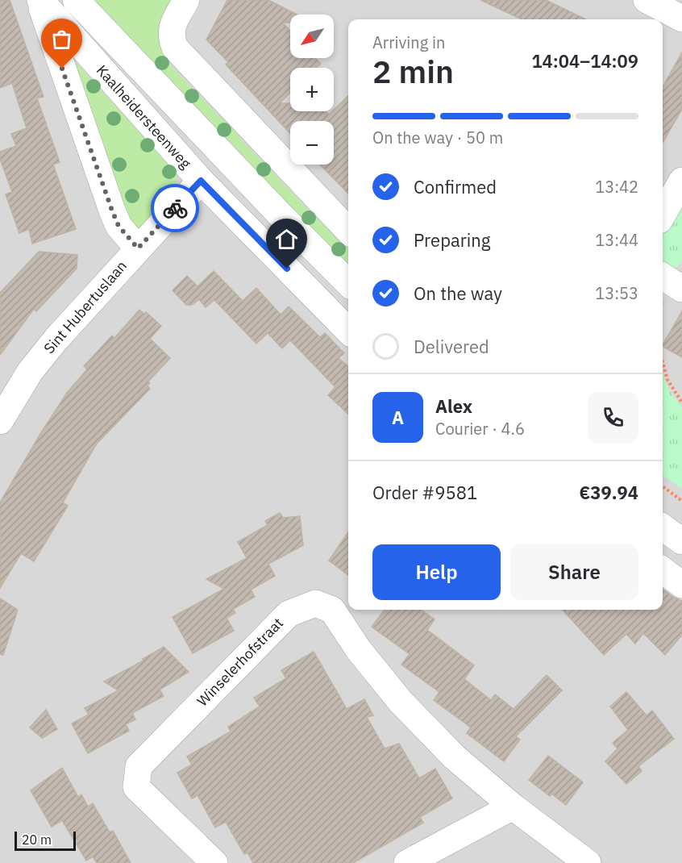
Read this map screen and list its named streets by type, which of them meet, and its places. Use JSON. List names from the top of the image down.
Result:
{
  "streets": {
    "street": ["Kaalheidersteenweg", "Sint Hubertuslaan", "Winselerhofstraat"]
  },
  "crossings": [
    ["Kaalheidersteenweg", "Sint Hubertuslaan"]
  ],
  "scale_bar": "20 m",
  "north": "bottom left",
  "page": {
    "map_buttons": ["+", "−"],
    "heading": ["2 min", "Arriving in", "14:04–14:09"],
    "panel": [
      "Alex",
      "Courier · 4.6",
      "Order #9581",
      "€39.94"
    ],
    "bar": "On the way · 50 m",
    "list": [
      ["Confirmed", "13:42"],
      ["Preparing", "13:44"],
      ["On the way", "13:53"],
      "Delivered"
    ],
    "round": "A",
    "buttons": ["Help", "Share"],
    "scale": "20 m"
  }
}
